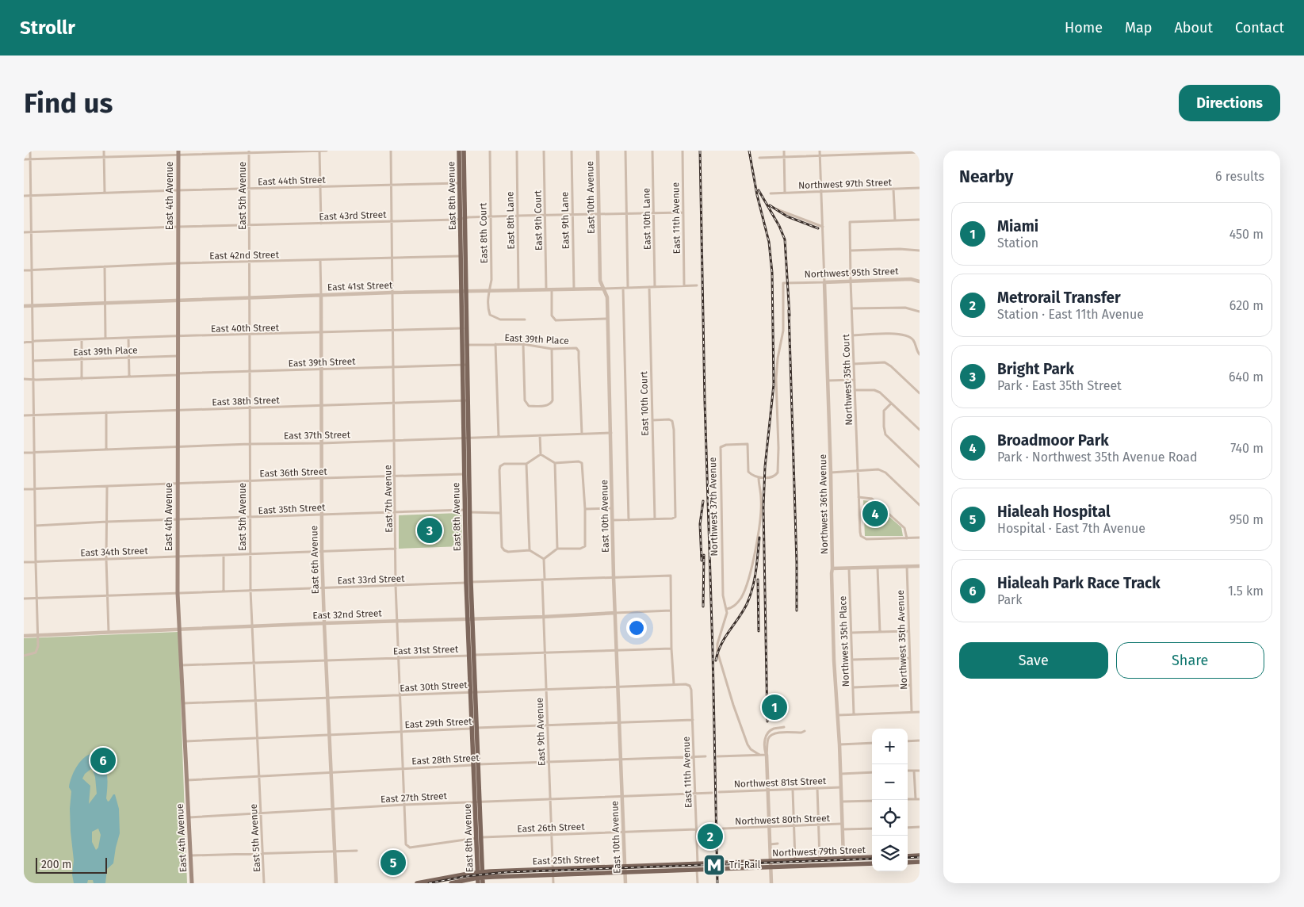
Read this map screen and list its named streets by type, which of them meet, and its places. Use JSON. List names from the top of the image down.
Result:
{
  "streets": {
    "main road": [
      "East 4th Avenue",
      "East 8th Avenue",
      "Northwest 79th Street",
      "East 25th Street"
    ],
    "street": [
      "East 44th Street",
      "Northwest 97th Street",
      "East 5th Avenue",
      "East 10th Avenue",
      "East 43rd Street",
      "East 11th Avenue",
      "East 10th Lane",
      "East 8th Lane",
      "East 9th Court",
      "East 9th Lane",
      "East 8th Court",
      "East 42nd Street",
      "Northwest 95th Street",
      "East 41st Street",
      "East 40th Street",
      "East 39th Place",
      "East 39th Street",
      "Northwest 35th Court",
      "East 38th Street",
      "East 10th Court",
      "East 37th Street",
      "East 36th Street",
      "East 7th Avenue",
      "Northwest 36th Avenue",
      "Northwest 37th Avenue",
      "East 35th Street",
      "East 34th Street",
      "East 6th Avenue",
      "East 33rd Street",
      "East 32nd Street",
      "Northwest 35th Avenue",
      "Northwest 35th Place",
      "East 31st Street",
      "East 30th Street",
      "East 29th Street",
      "East 9th Avenue",
      "East 28th Street",
      "Northwest 81st Street",
      "East 27th Street",
      "Northwest 80th Street",
      "East 26th Street"
    ]
  },
  "crossings": [
    ["East 44th Street", "East 4th Avenue"],
    ["East 44th Street", "East 5th Avenue"],
    ["East 44th Street", "East 8th Avenue"],
    ["East 44th Street", "East 7th Avenue"],
    ["Northwest 97th Street", "Northwest 36th Avenue"],
    ["East 4th Avenue", "East 43rd Street"],
    ["East 4th Avenue", "East 42nd Street"],
    ["East 4th Avenue", "East 41st Street"],
    ["East 4th Avenue", "East 40th Street"],
    ["East 4th Avenue", "East 39th Place"],
    ["East 4th Avenue", "East 39th Street"],
    ["East 4th Avenue", "East 38th Street"],
    ["East 4th Avenue", "East 37th Street"],
    ["East 4th Avenue", "East 36th Street"],
    ["East 4th Avenue", "East 35th Street"],
    ["East 4th Avenue", "East 34th Street"],
    ["East 4th Avenue", "East 33rd Street"],
    ["East 4th Avenue", "East 32nd Street"],
    ["East 4th Avenue", "East 31st Street"],
    ["East 4th Avenue", "East 30th Street"],
    ["East 4th Avenue", "East 29th Street"],
    ["East 4th Avenue", "East 28th Street"],
    ["East 4th Avenue", "East 27th Street"],
    ["East 5th Avenue", "East 43rd Street"],
    ["East 5th Avenue", "East 42nd Street"],
    ["East 5th Avenue", "East 41st Street"],
    ["East 5th Avenue", "East 40th Street"],
    ["East 5th Avenue", "East 39th Street"],
    ["East 5th Avenue", "East 38th Street"],
    ["East 5th Avenue", "East 37th Street"],
    ["East 5th Avenue", "East 36th Street"],
    ["East 5th Avenue", "East 35th Street"],
    ["East 5th Avenue", "East 34th Street"],
    ["East 5th Avenue", "East 33rd Street"],
    ["East 5th Avenue", "East 32nd Street"],
    ["East 5th Avenue", "East 31st Street"],
    ["East 5th Avenue", "East 30th Street"],
    ["East 5th Avenue", "East 29th Street"],
    ["East 5th Avenue", "East 28th Street"],
    ["East 5th Avenue", "East 27th Street"],
    ["East 8th Avenue", "East 43rd Street"],
    ["East 8th Avenue", "East 42nd Street"],
    ["East 8th Avenue", "East 41st Street"],
    ["East 8th Avenue", "East 40th Street"],
    ["East 8th Avenue", "East 39th Place"],
    ["East 8th Avenue", "East 39th Street"],
    ["East 8th Avenue", "East 38th Street"],
    ["East 8th Avenue", "East 37th Street"],
    ["East 8th Avenue", "East 36th Street"],
    ["East 8th Avenue", "East 35th Street"],
    ["East 8th Avenue", "East 33rd Street"],
    ["East 8th Avenue", "East 32nd Street"],
    ["East 8th Avenue", "East 31st Street"],
    ["East 8th Avenue", "East 30th Street"],
    ["East 8th Avenue", "East 29th Street"],
    ["East 8th Avenue", "East 28th Street"],
    ["East 8th Avenue", "East 27th Street"],
    ["East 8th Avenue", "East 26th Street"],
    ["East 8th Avenue", "Northwest 79th Street"],
    ["East 8th Avenue", "East 25th Street"],
    ["East 10th Avenue", "East 43rd Street"],
    ["East 10th Avenue", "East 41st Street"],
    ["East 10th Avenue", "East 37th Street"],
    ["East 10th Avenue", "East 33rd Street"],
    ["East 10th Avenue", "East 32nd Street"],
    ["East 10th Avenue", "East 31st Street"],
    ["East 10th Avenue", "East 30th Street"],
    ["East 10th Avenue", "East 29th Street"],
    ["East 10th Avenue", "East 28th Street"],
    ["East 10th Avenue", "East 27th Street"],
    ["East 10th Avenue", "East 26th Street"],
    ["East 10th Avenue", "Northwest 79th Street"],
    ["East 10th Avenue", "East 25th Street"],
    ["East 43rd Street", "East 11th Avenue"],
    ["East 43rd Street", "East 10th Lane"],
    ["East 43rd Street", "East 8th Lane"],
    ["East 43rd Street", "East 9th Court"],
    ["East 43rd Street", "East 9th Lane"],
    ["East 43rd Street", "East 8th Court"],
    ["East 43rd Street", "East 7th Avenue"],
    ["East 11th Avenue", "East 41st Street"],
    ["East 11th Avenue", "East 30th Street"],
    ["East 11th Avenue", "East 29th Street"],
    ["East 11th Avenue", "East 28th Street"],
    ["East 11th Avenue", "East 27th Street"],
    ["East 11th Avenue", "East 26th Street"],
    ["East 11th Avenue", "East 25th Street"],
    ["East 10th Lane", "East 41st Street"],
    ["East 8th Lane", "East 41st Street"],
    ["East 9th Court", "East 41st Street"],
    ["East 9th Lane", "East 41st Street"],
    ["East 8th Court", "East 41st Street"],
    ["East 42nd Street", "East 7th Avenue"],
    ["East 42nd Street", "East 6th Avenue"],
    ["Northwest 95th Street", "Northwest 35th Court"],
    ["Northwest 95th Street", "Northwest 36th Avenue"],
    ["Northwest 95th Street", "Northwest 37th Avenue"],
    ["East 41st Street", "East 10th Court"],
    ["East 41st Street", "East 7th Avenue"],
    ["East 41st Street", "East 6th Avenue"],
    ["East 40th Street", "East 7th Avenue"],
    ["East 40th Street", "East 6th Avenue"],
    ["East 39th Place", "East 37th Street"],
    ["East 39th Street", "East 7th Avenue"],
    ["East 39th Street", "East 6th Avenue"],
    ["East 38th Street", "East 7th Avenue"],
    ["East 38th Street", "East 6th Avenue"],
    ["East 37th Street", "East 7th Avenue"],
    ["East 37th Street", "East 6th Avenue"],
    ["East 36th Street", "East 7th Avenue"],
    ["East 36th Street", "East 6th Avenue"],
    ["East 7th Avenue", "East 35th Street"],
    ["East 7th Avenue", "East 34th Street"],
    ["East 7th Avenue", "East 33rd Street"],
    ["East 7th Avenue", "East 32nd Street"],
    ["East 7th Avenue", "East 31st Street"],
    ["East 7th Avenue", "East 30th Street"],
    ["East 7th Avenue", "East 29th Street"],
    ["East 7th Avenue", "East 28th Street"],
    ["East 7th Avenue", "East 27th Street"],
    ["East 7th Avenue", "East 26th Street"],
    ["Northwest 36th Avenue", "Northwest 81st Street"],
    ["Northwest 36th Avenue", "Northwest 80th Street"],
    ["Northwest 36th Avenue", "Northwest 79th Street"],
    ["East 35th Street", "East 6th Avenue"],
    ["East 34th Street", "East 6th Avenue"],
    ["East 6th Avenue", "East 33rd Street"],
    ["East 6th Avenue", "East 32nd Street"],
    ["East 6th Avenue", "East 31st Street"],
    ["East 6th Avenue", "East 30th Street"],
    ["East 6th Avenue", "East 29th Street"],
    ["East 6th Avenue", "East 28th Street"],
    ["East 6th Avenue", "East 27th Street"],
    ["East 33rd Street", "East 32nd Street"],
    ["East 33rd Street", "East 9th Avenue"],
    ["East 32nd Street", "East 9th Avenue"],
    ["East 31st Street", "East 9th Avenue"],
    ["East 30th Street", "East 9th Avenue"],
    ["East 29th Street", "East 9th Avenue"],
    ["East 9th Avenue", "East 28th Street"],
    ["East 9th Avenue", "East 27th Street"],
    ["East 9th Avenue", "East 26th Street"],
    ["East 9th Avenue", "Northwest 79th Street"],
    ["East 9th Avenue", "East 25th Street"],
    ["Northwest 79th Street", "East 25th Street"]
  ],
  "places": {
    "metro station": ["Tri-Rail"]
  },
  "scale_bar": "200 m",
  "page": {
    "header": "Strollr",
    "nav": [
      "Home",
      "Map",
      "About",
      "Contact"
    ],
    "buttons": [
      "Directions",
      ["Save", "Share"]
    ],
    "title": "Find us",
    "heading": ["Nearby", "6 results"],
    "list": [
      {
        "mark": "1",
        "name": "Miami",
        "note": "Station",
        "value": "450 m"
      },
      {
        "mark": "2",
        "name": "Metrorail Transfer",
        "note": "Station · East 11th Avenue",
        "value": "620 m"
      },
      {
        "mark": "3",
        "name": "Bright Park",
        "note": "Park · East 35th Street",
        "value": "640 m"
      },
      {
        "mark": "4",
        "name": "Broadmoor Park",
        "note": "Park · Northwest 35th Avenue Road",
        "value": "740 m"
      },
      {
        "mark": "5",
        "name": "Hialeah Hospital",
        "note": "Hospital · East 7th Avenue",
        "value": "950 m"
      },
      {
        "mark": "6",
        "name": "Hialeah Park Race Track",
        "note": "Park",
        "value": "1.5 km"
      }
    ],
    "pins": [
      "4",
      "3",
      "1",
      "6",
      "2",
      "5"
    ],
    "map_buttons": ["+", "−"],
    "scale": "200 m"
  }
}
